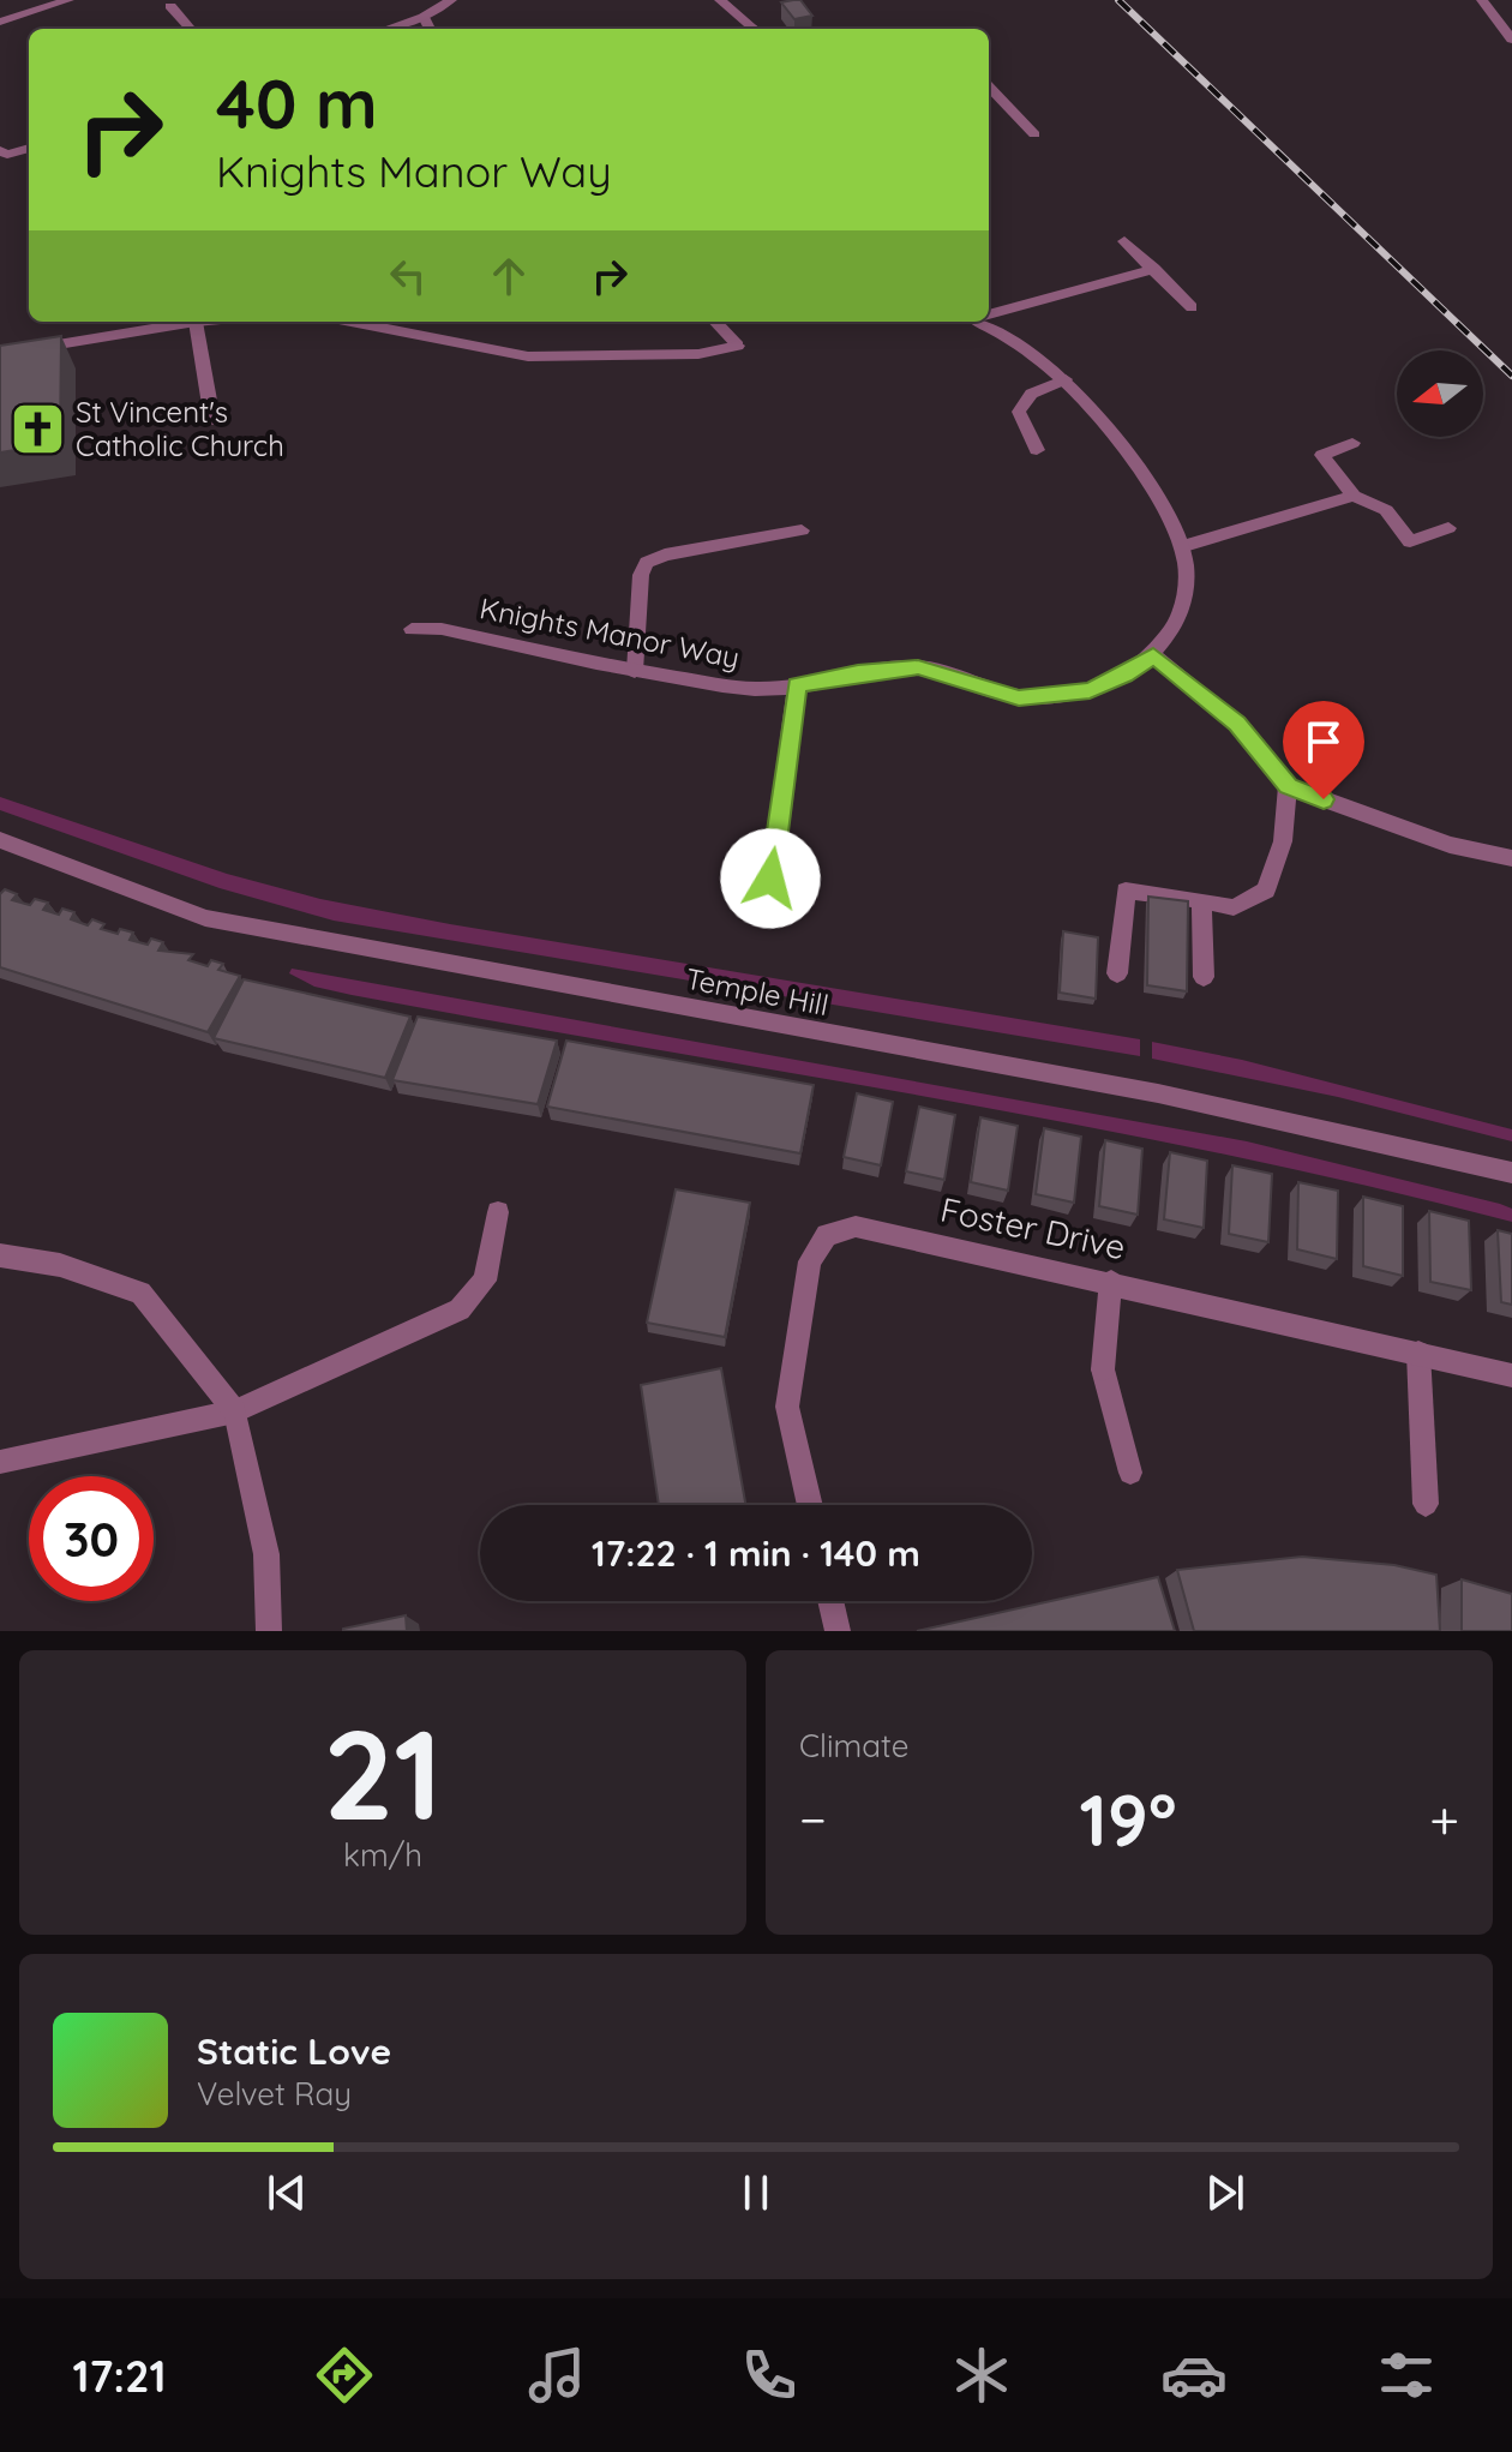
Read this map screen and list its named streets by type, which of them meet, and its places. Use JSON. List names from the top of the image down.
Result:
{
  "streets": {
    "street": ["Knights Manor Way", "Temple Hill", "Foster Drive"]
  },
  "places": {
    "church": ["St Vincent's Catholic Church"]
  },
  "north": "left",
  "page": {
    "turn": ["40 m", "Knights Manor Way"],
    "limit": "30",
    "trip": "17:22 · 1 min · 140 m",
    "tile": [
      ["21", "km/h"],
      "Climate"
    ],
    "heat": ["−", "19°", "+"],
    "song": ["Static Love", "Velvet Ray"],
    "tabs": "17:21"
  }
}
